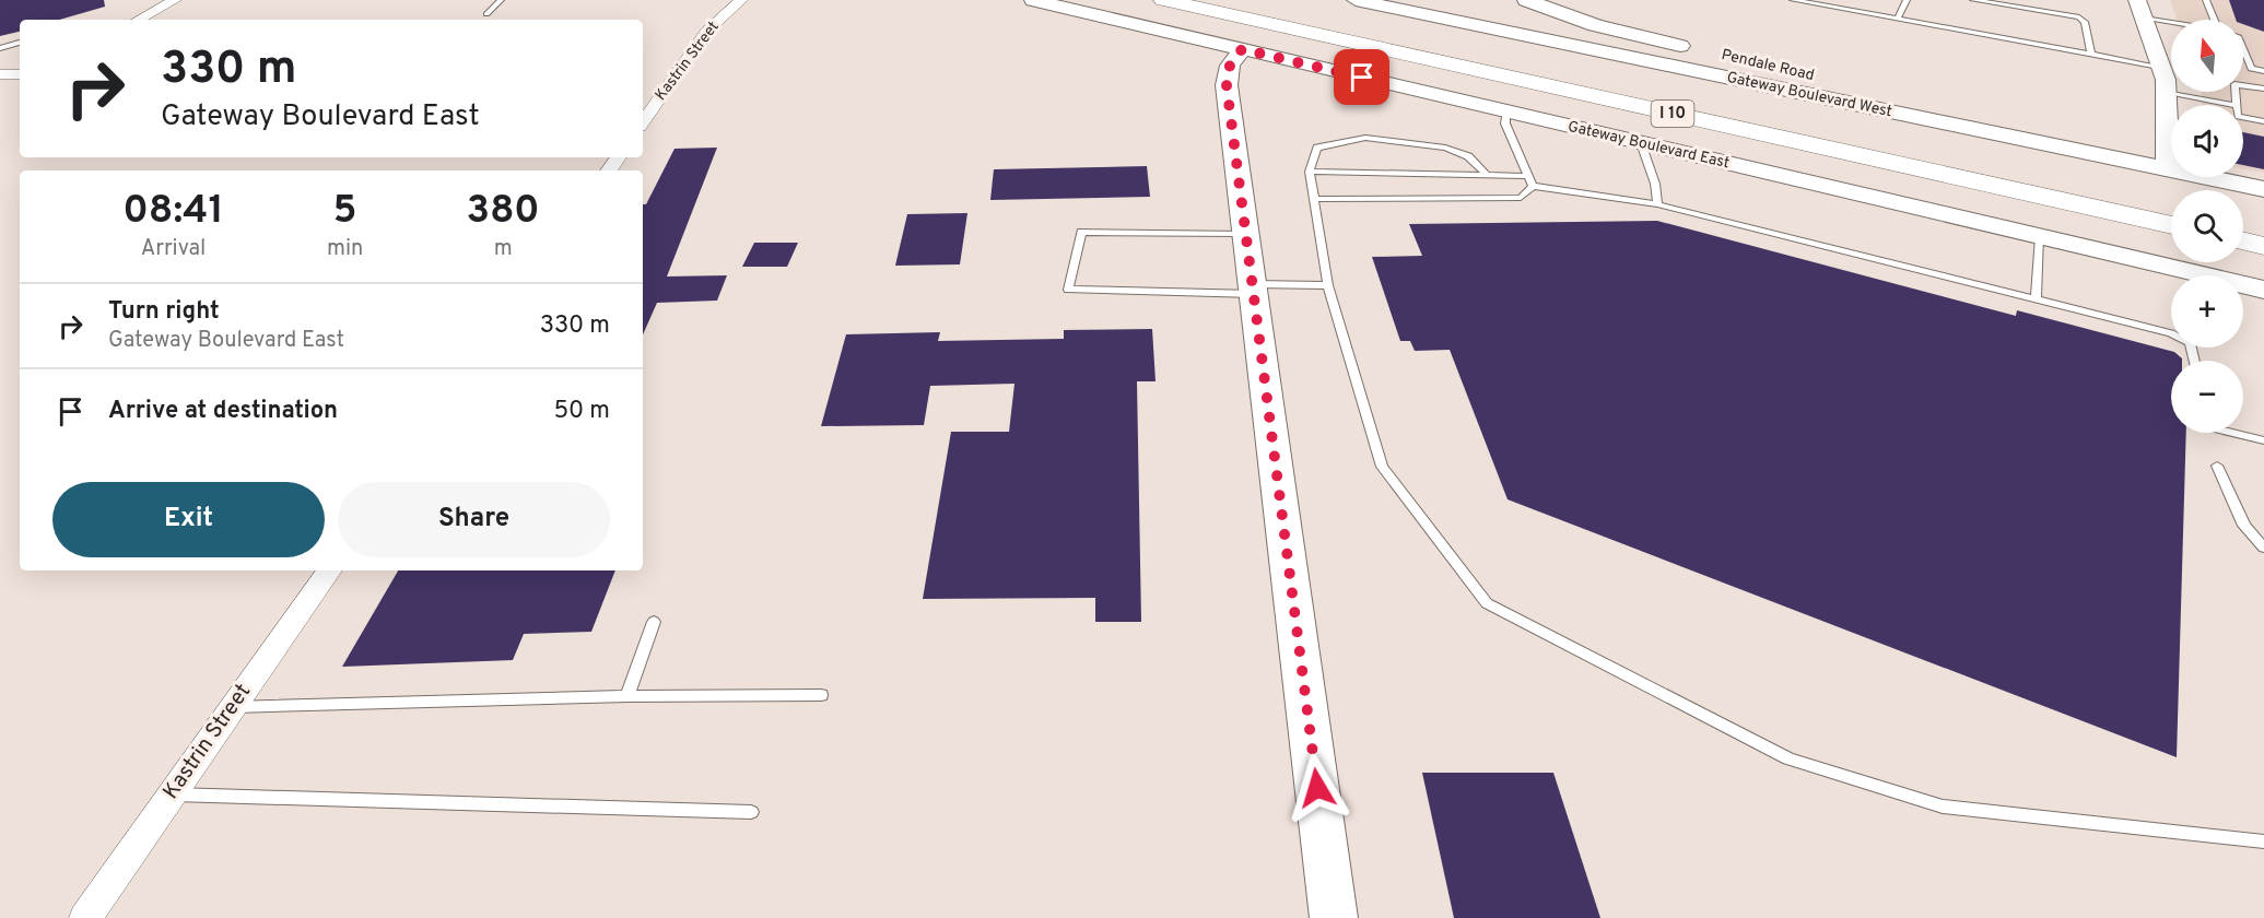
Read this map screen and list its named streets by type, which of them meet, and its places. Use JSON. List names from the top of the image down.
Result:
{
  "streets": {
    "highway": ["I 10"],
    "main road": ["Pendale Road", "Gateway Boulevard West", "Gateway Boulevard East"],
    "street": ["Kastrin Street"]
  },
  "crossings": [
    ["Pendale Road", "Gateway Boulevard West"]
  ],
  "north": "top",
  "page": {
    "map_buttons": ["+", "−"],
    "turn": ["330 m", "Gateway Boulevard East"],
    "eta": [
      "08:41",
      "Arrival",
      "5",
      "min",
      "380",
      "m"
    ],
    "list": [
      {
        "name": "Turn right",
        "note": "Gateway Boulevard East",
        "value": "330 m"
      },
      {
        "name": "Arrive at destination",
        "value": "50 m"
      }
    ],
    "buttons": ["Exit", "Share"]
  }
}
